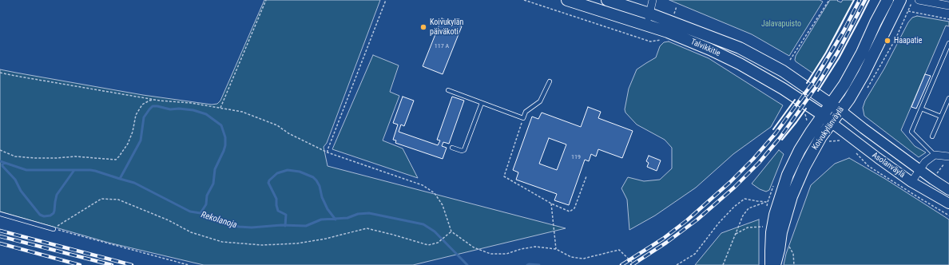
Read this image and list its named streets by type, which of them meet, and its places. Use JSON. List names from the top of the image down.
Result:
{
  "streets": {
    "main road": ["Talvikkitie", "Koivukylänväylä", "Asolanväylä"]
  },
  "crossings": [
    ["Talvikkitie", "Koivukylänväylä"],
    ["Talvikkitie", "Asolanväylä"],
    ["Koivukylänväylä", "Asolanväylä"]
  ],
  "water": ["Rekolanoja"],
  "parks": ["Jalavapuisto"],
  "places": ["Koivukylän päiväkoti", "Haapatie"],
  "house_numbers": ["117 A", "119"]
}
